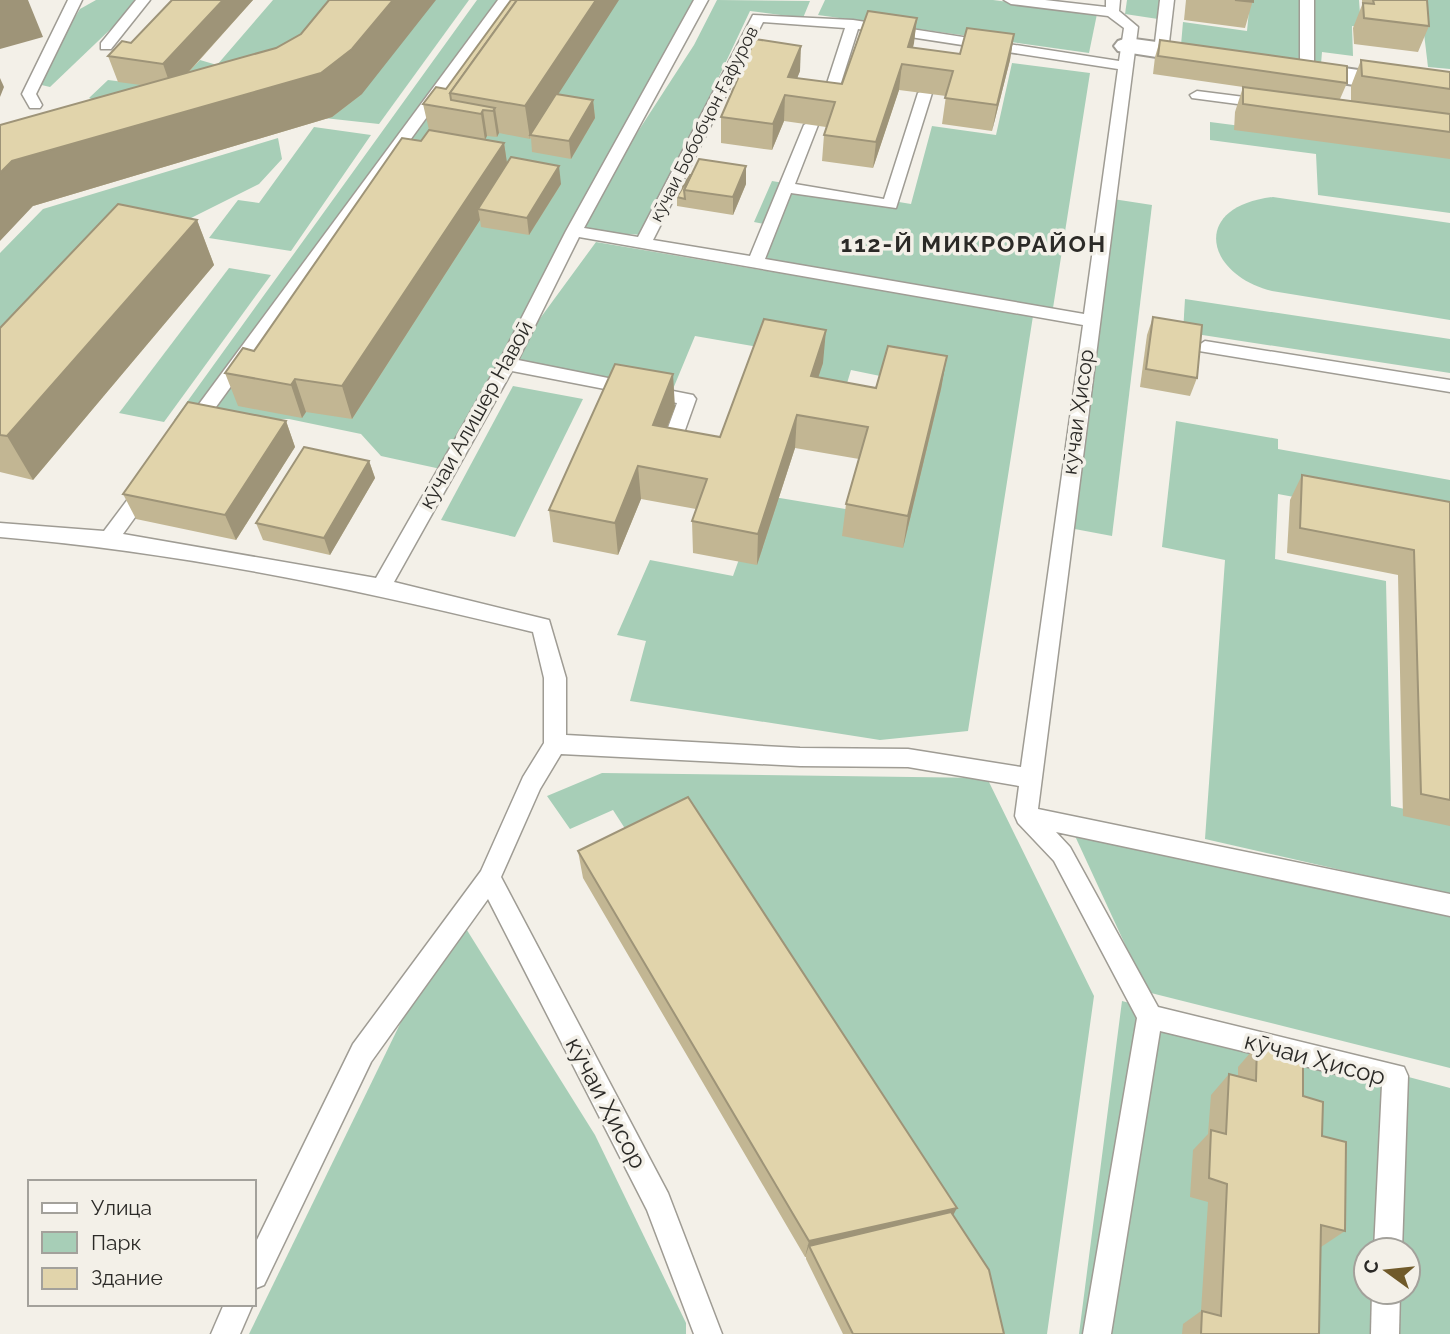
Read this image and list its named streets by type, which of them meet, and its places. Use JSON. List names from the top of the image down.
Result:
{
  "streets": {
    "lane": ["кӯчаи Бобобҷон Ғафуров", "кӯчаи Ҳисор", "кӯчаи Алишер Навоӣ"]
  },
  "crossings": [
    ["кӯчаи Бобобҷон Ғафуров", "кӯчаи Ҳисор"],
    ["кӯчаи Бобобҷон Ғафуров", "кӯчаи Алишер Навоӣ"]
  ],
  "districts": ["112-Й МИКРОРАЙОН"],
  "legend": ["Улица", "Парк", "Здание"],
  "north": "left"
}
